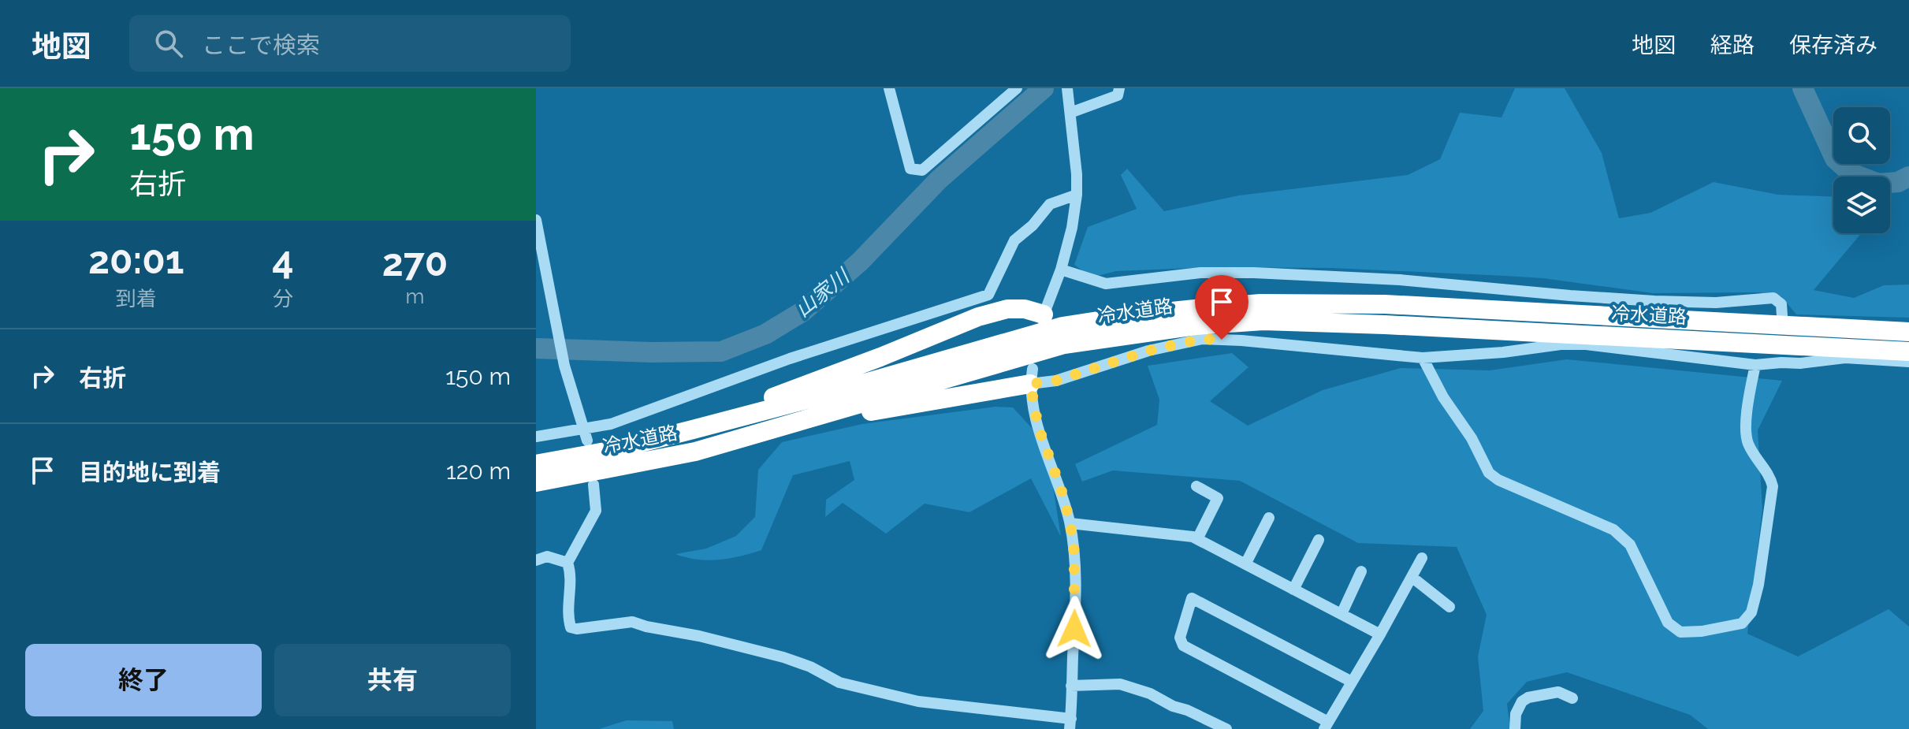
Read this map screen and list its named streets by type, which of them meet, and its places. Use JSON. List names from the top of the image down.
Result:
{
  "streets": {
    "highway": ["冷水道路"]
  },
  "water": ["山家川"],
  "page": {
    "header": "地図",
    "search": "ここで検索",
    "nav": ["地図", "経路", "保存済み"],
    "turn": ["150 m", "右折"],
    "eta": [
      "20:01",
      "到着",
      "4",
      "分",
      "270",
      "m"
    ],
    "list": [
      {
        "name": "右折",
        "value": "150 m"
      },
      {
        "name": "目的地に到着",
        "value": "120 m"
      }
    ],
    "buttons": ["終了", "共有"]
  }
}
